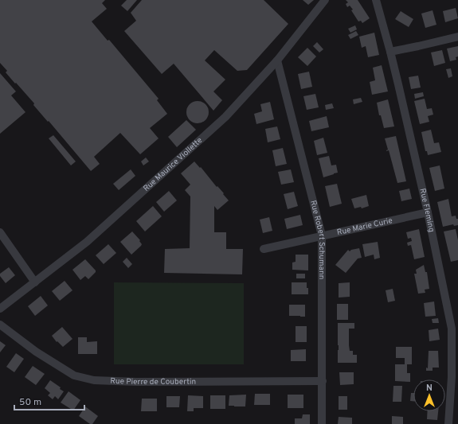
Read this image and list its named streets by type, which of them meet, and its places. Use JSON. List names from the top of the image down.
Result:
{
  "streets": {
    "street": [
      "Rue Maurice Viollette",
      "Rue Fleming",
      "Rue Marie Curie",
      "Rue Robert Schumann",
      "Rue Pierre de Coubertin"
    ]
  },
  "crossings": [
    ["Rue Maurice Viollette", "Rue Robert Schumann"],
    ["Rue Fleming", "Rue Marie Curie"],
    ["Rue Marie Curie", "Rue Robert Schumann"],
    ["Rue Robert Schumann", "Rue Pierre de Coubertin"]
  ],
  "scale_bar": "50 m",
  "north": "top"
}
